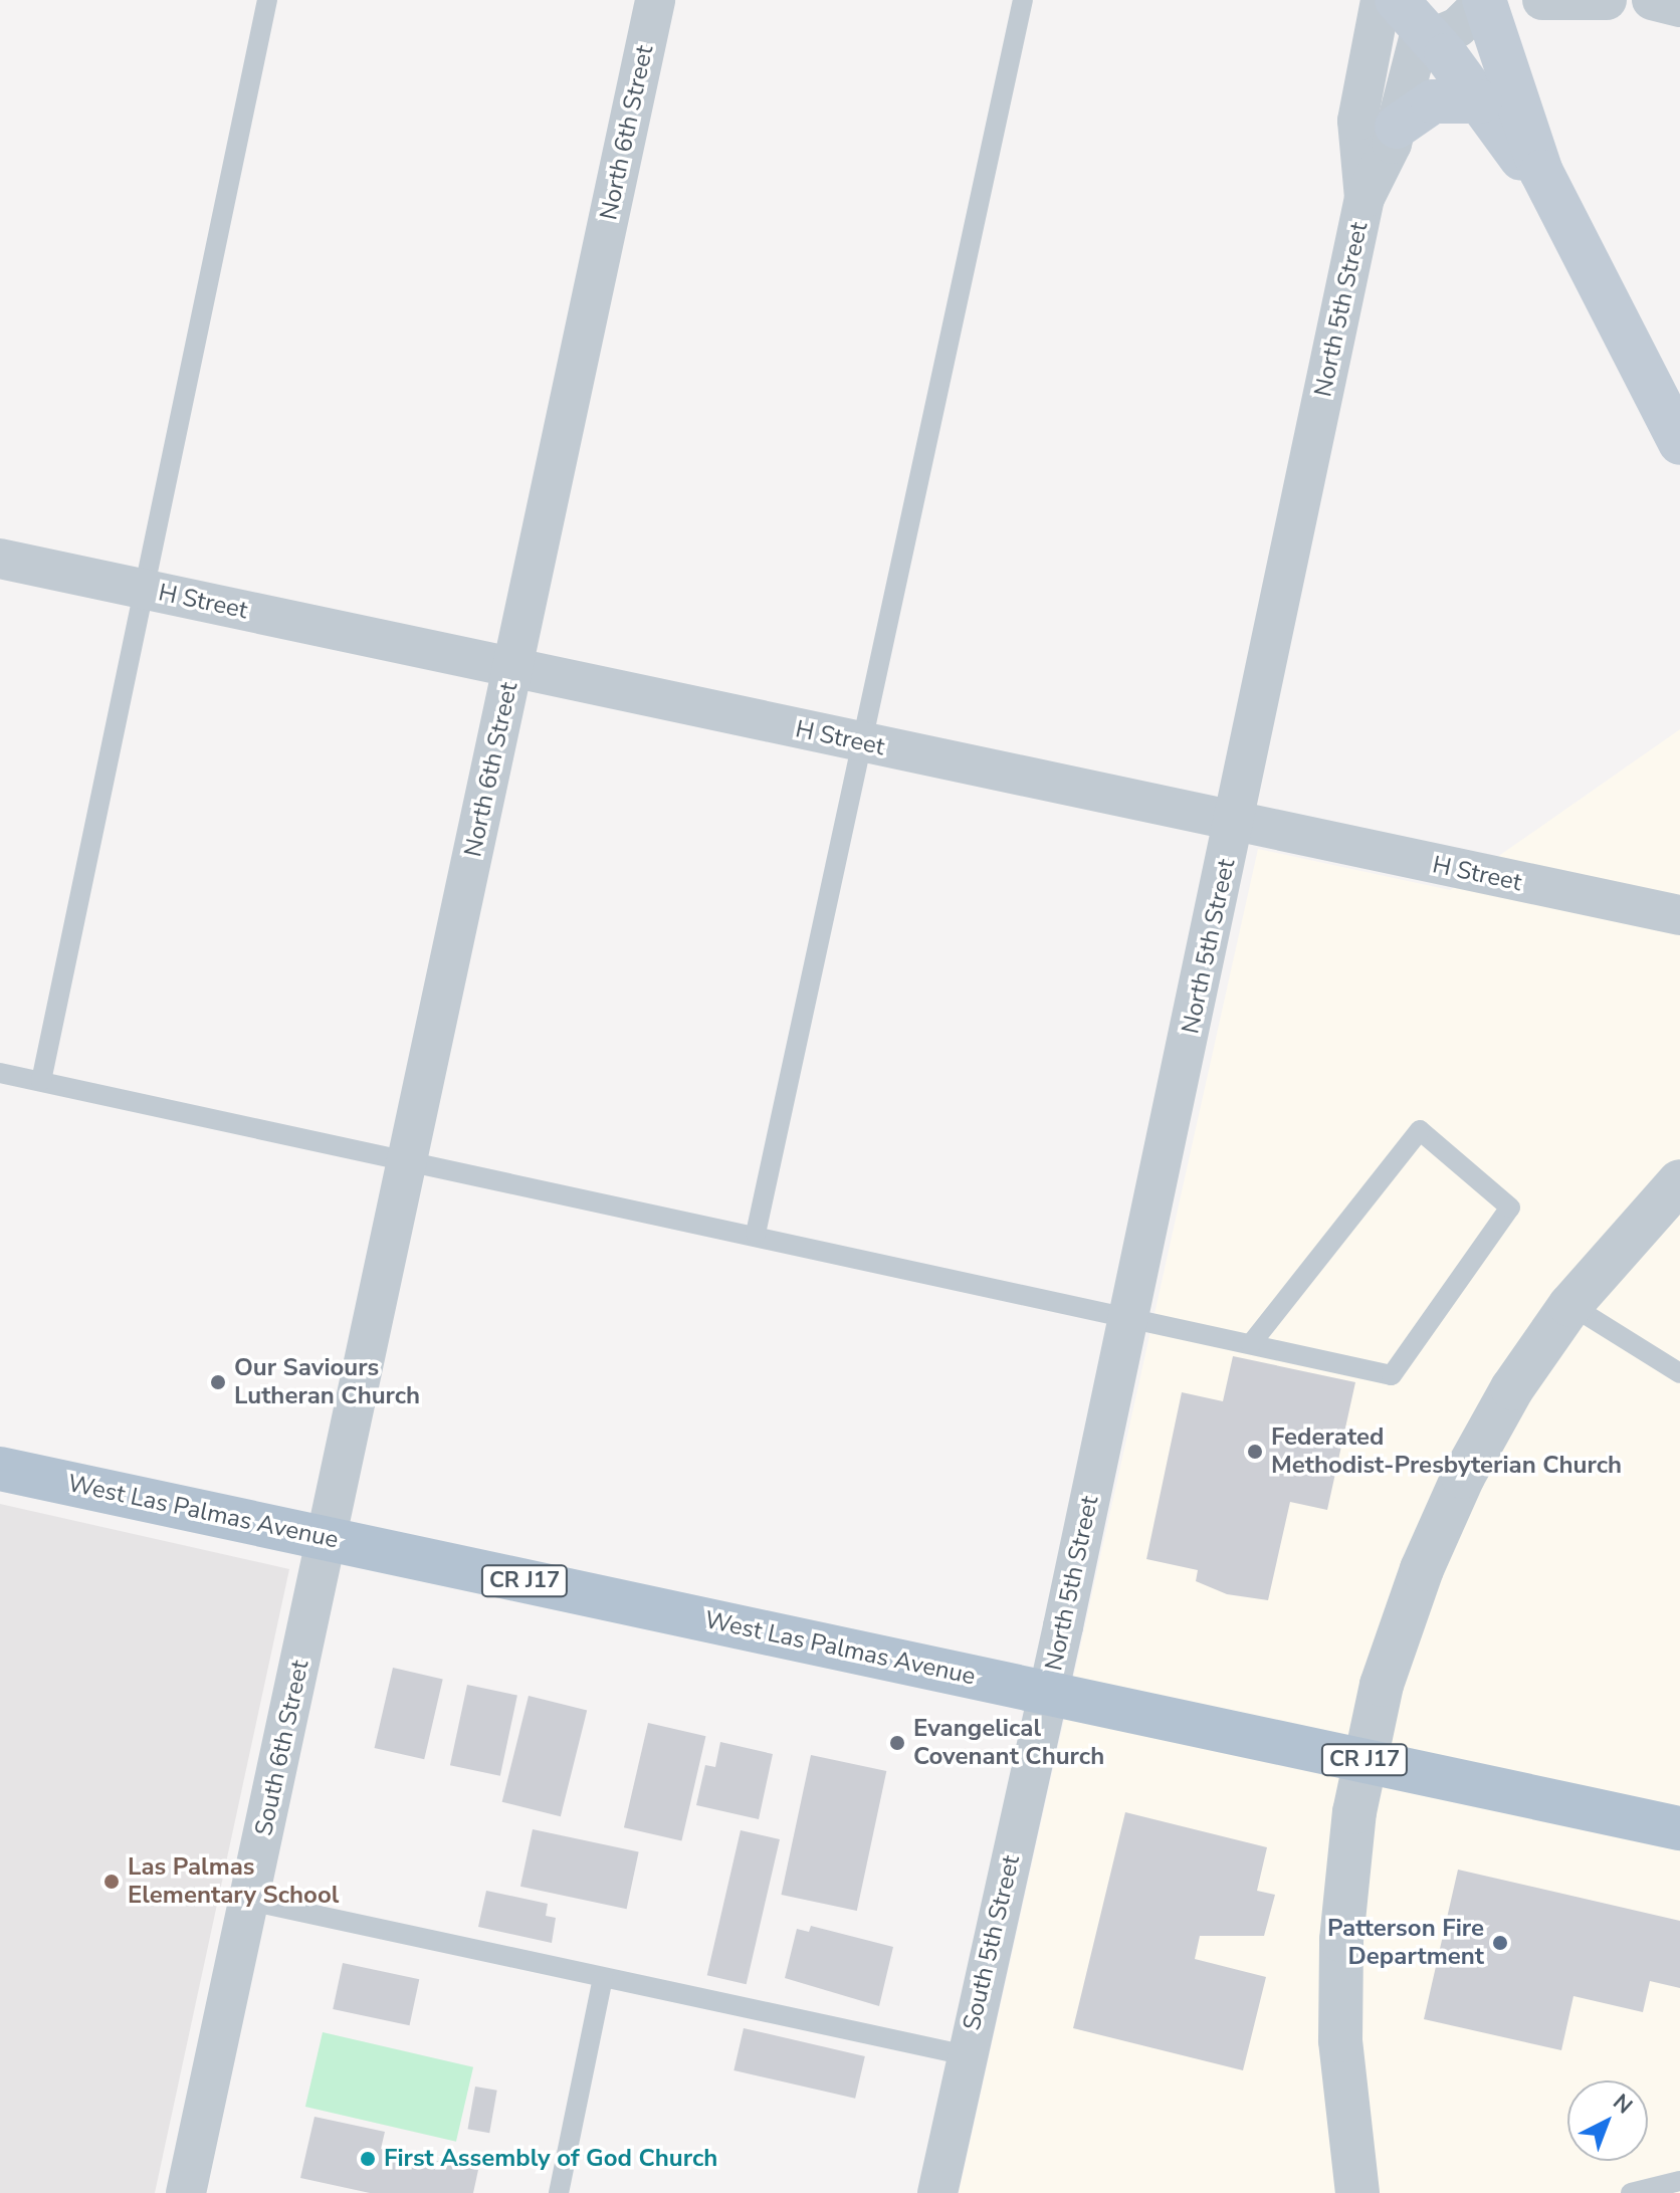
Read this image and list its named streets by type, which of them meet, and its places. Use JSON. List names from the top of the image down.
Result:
{
  "streets": {
    "main road": ["West Las Palmas Avenue", "CR J17"],
    "street": [
      "North 6th Street",
      "North 5th Street",
      "H Street",
      "South 6th Street",
      "South 5th Street"
    ]
  },
  "crossings": [
    ["North 6th Street", "H Street"],
    ["North 6th Street", "West Las Palmas Avenue"],
    ["North 6th Street", "South 6th Street"],
    ["North 5th Street", "H Street"],
    ["North 5th Street", "West Las Palmas Avenue"],
    ["North 5th Street", "South 5th Street"],
    ["West Las Palmas Avenue", "South 6th Street"],
    ["West Las Palmas Avenue", "South 5th Street"]
  ],
  "places": [
    "Our Saviours Lutheran Church",
    "Federated Methodist-Presbyterian Church",
    "Evangelical Covenant Church",
    "Las Palmas Elementary School",
    "Patterson Fire Department",
    "First Assembly of God Church"
  ],
  "north": "top right"
}
